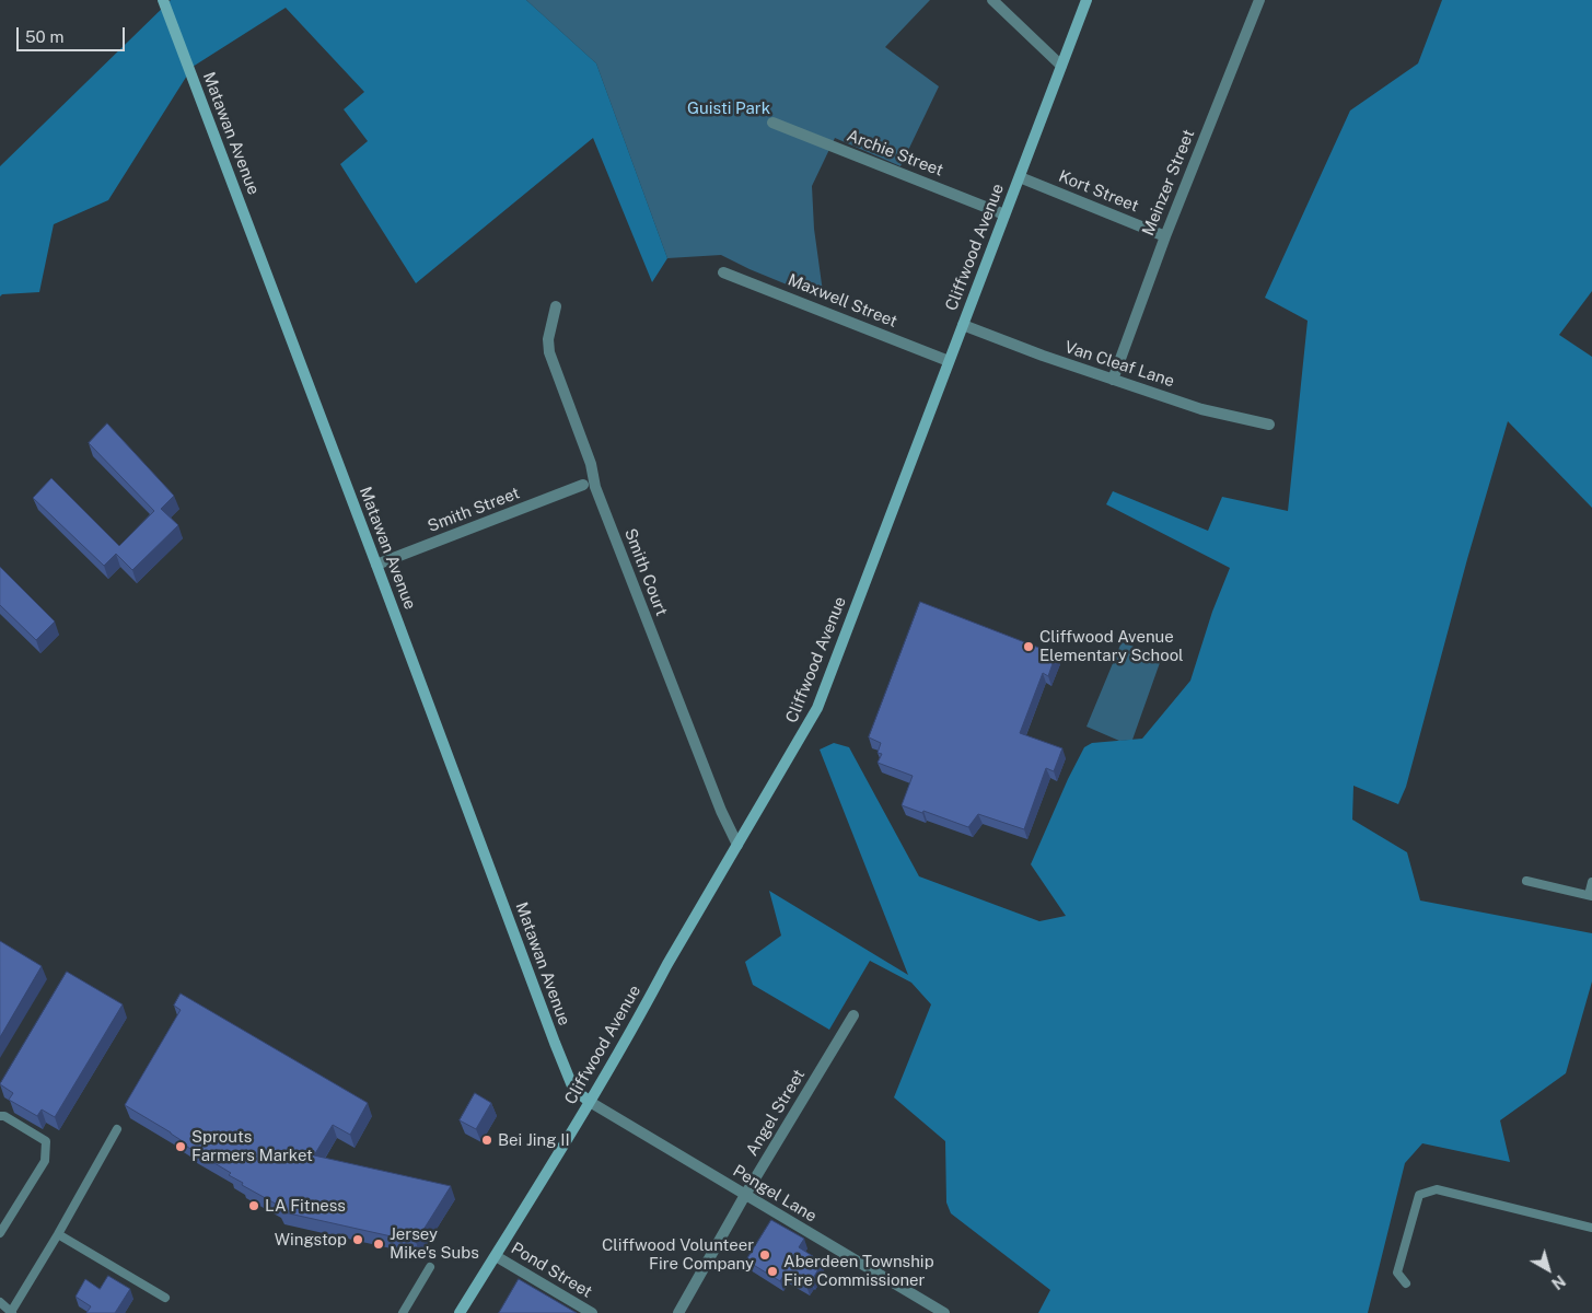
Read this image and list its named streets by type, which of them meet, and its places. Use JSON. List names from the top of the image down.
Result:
{
  "streets": {
    "main road": ["Matawan Avenue", "Cliffwood Avenue"],
    "street": [
      "Archie Street",
      "Meinzer Street",
      "Kort Street",
      "Maxwell Street",
      "Van Cleaf Lane",
      "Smith Street",
      "Smith Court",
      "Angel Street",
      "Pengel Lane",
      "Pond Street"
    ]
  },
  "crossings": [
    ["Matawan Avenue", "Cliffwood Avenue"],
    ["Matawan Avenue", "Smith Street"],
    ["Matawan Avenue", "Pengel Lane"],
    ["Archie Street", "Cliffwood Avenue"],
    ["Meinzer Street", "Kort Street"],
    ["Meinzer Street", "Van Cleaf Lane"],
    ["Kort Street", "Cliffwood Avenue"],
    ["Cliffwood Avenue", "Maxwell Street"],
    ["Cliffwood Avenue", "Van Cleaf Lane"],
    ["Cliffwood Avenue", "Smith Court"],
    ["Cliffwood Avenue", "Pengel Lane"],
    ["Cliffwood Avenue", "Pond Street"],
    ["Angel Street", "Pengel Lane"]
  ],
  "parks": ["Guisti Park"],
  "places": [
    "Cliffwood Avenue Elementary School",
    "Bei Jing II",
    "Sprouts Farmers Market",
    "LA Fitness",
    "Wingstop",
    "Jersey Mike's Subs",
    "Cliffwood Volunteer Fire Company",
    "Aberdeen Township Fire Commissioner"
  ],
  "scale_bar": "50 m",
  "north": "bottom right"
}
